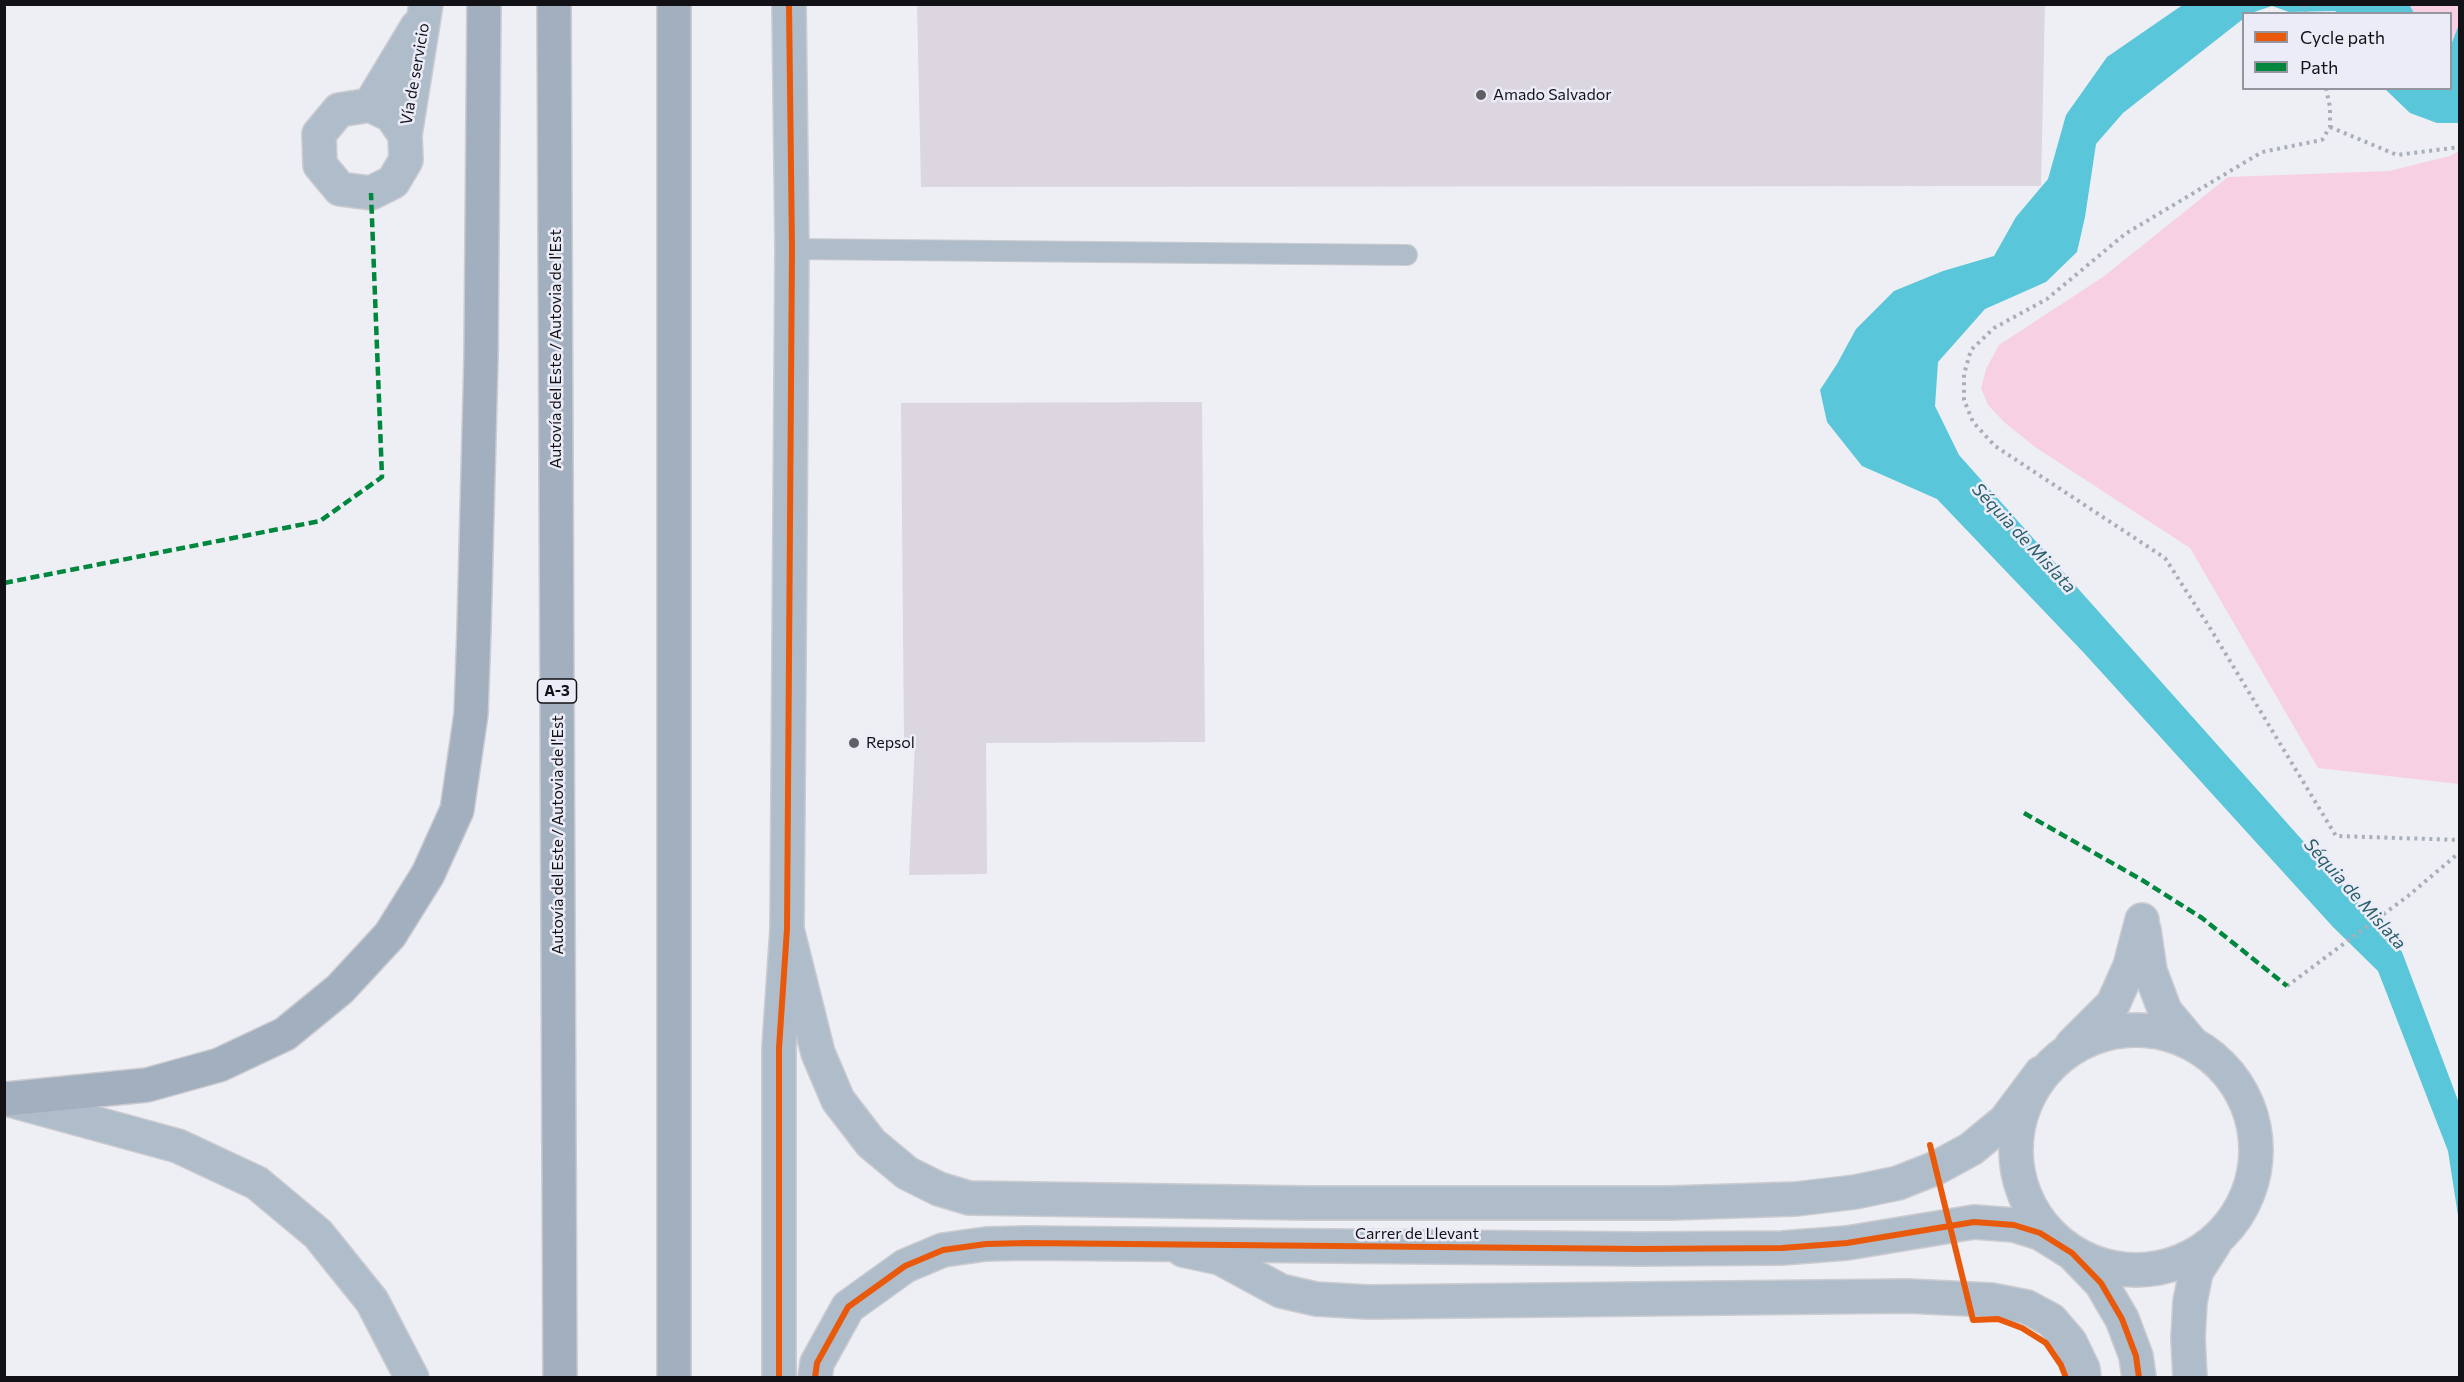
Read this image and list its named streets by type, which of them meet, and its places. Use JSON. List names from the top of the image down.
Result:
{
  "streets": {
    "highway": ["Autovía del Este / Autovia de l'Est", "A-3"],
    "street": ["Vía de servicio", "Carrer de Llevant"]
  },
  "water": ["Séquia de Mislata"],
  "places": ["Amado Salvador", "Repsol"],
  "legend": ["Cycle path", "Path"]
}
